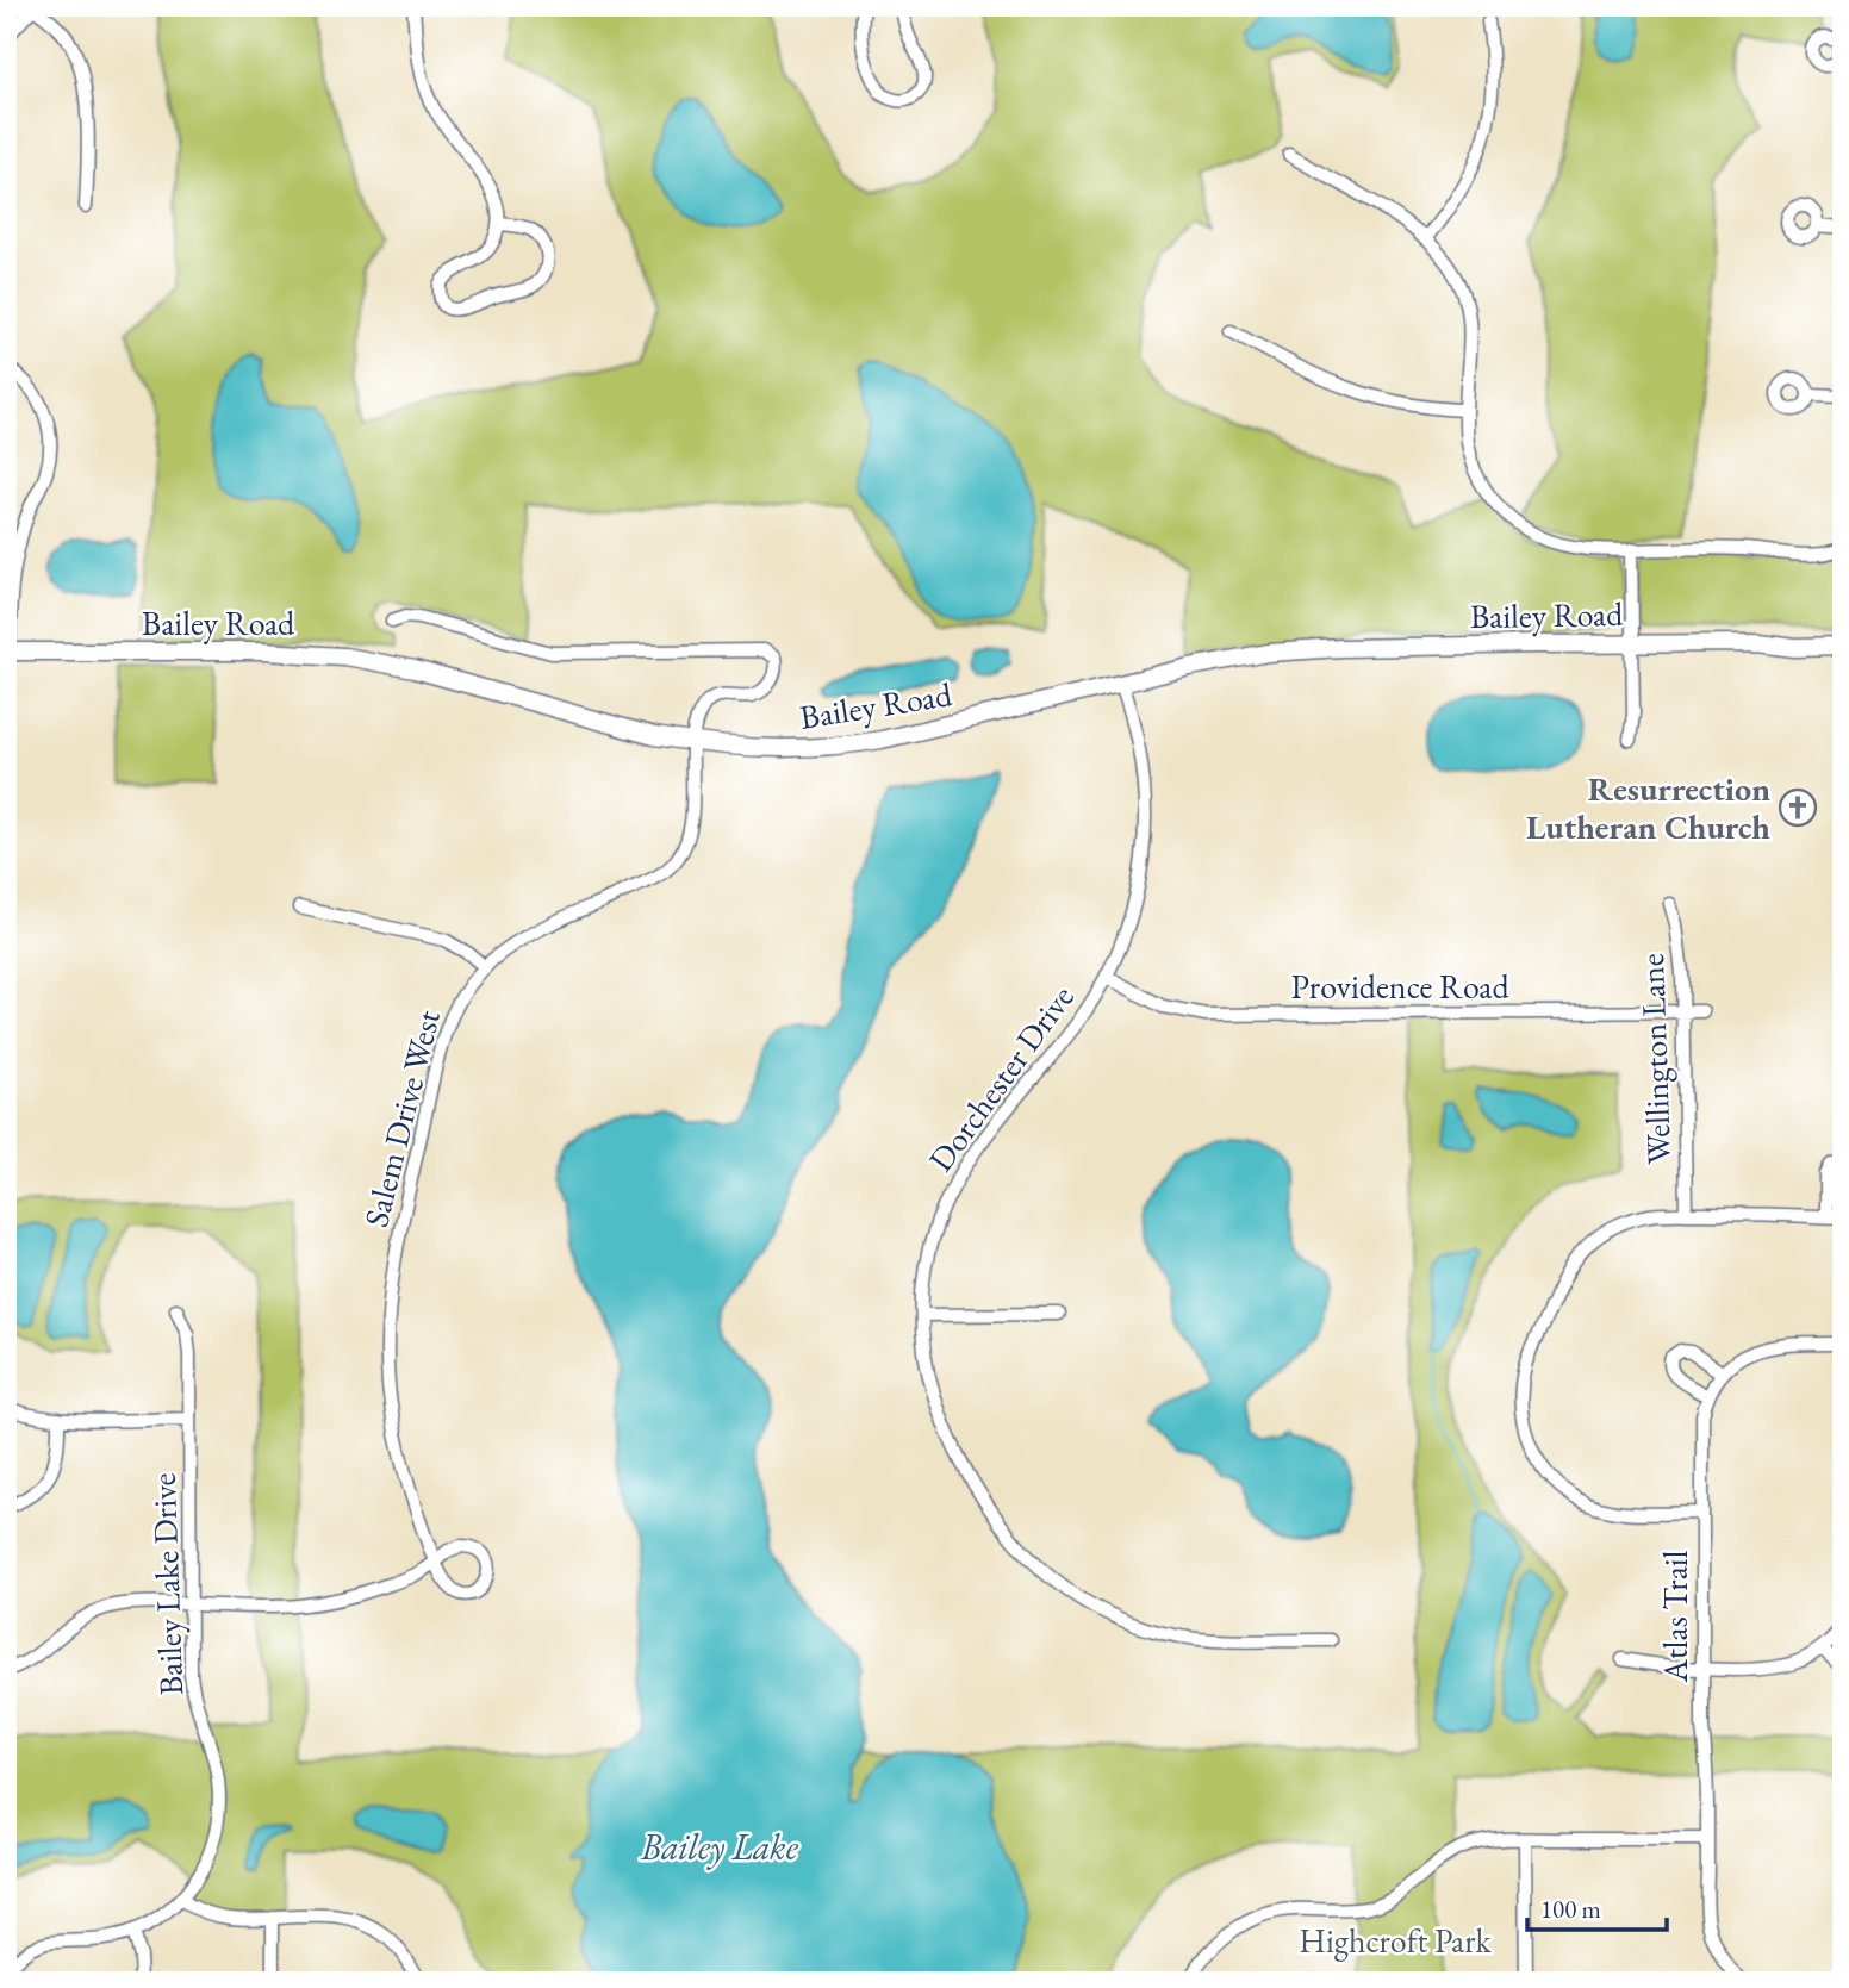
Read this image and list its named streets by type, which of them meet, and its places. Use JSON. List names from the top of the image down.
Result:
{
  "streets": {
    "main road": ["Bailey Road"],
    "street": [
      "Providence Road",
      "Wellington Lane",
      "Dorchester Drive",
      "Salem Drive West",
      "Bailey Lake Drive",
      "Atlas Trail"
    ]
  },
  "crossings": [
    ["Bailey Road", "Dorchester Drive"],
    ["Bailey Road", "Salem Drive West"],
    ["Providence Road", "Wellington Lane"],
    ["Providence Road", "Dorchester Drive"]
  ],
  "water": ["Bailey Lake"],
  "parks": ["Highcroft Park"],
  "places": {
    "church": ["Resurrection Lutheran Church"]
  },
  "scale_bar": "100 m"
}
